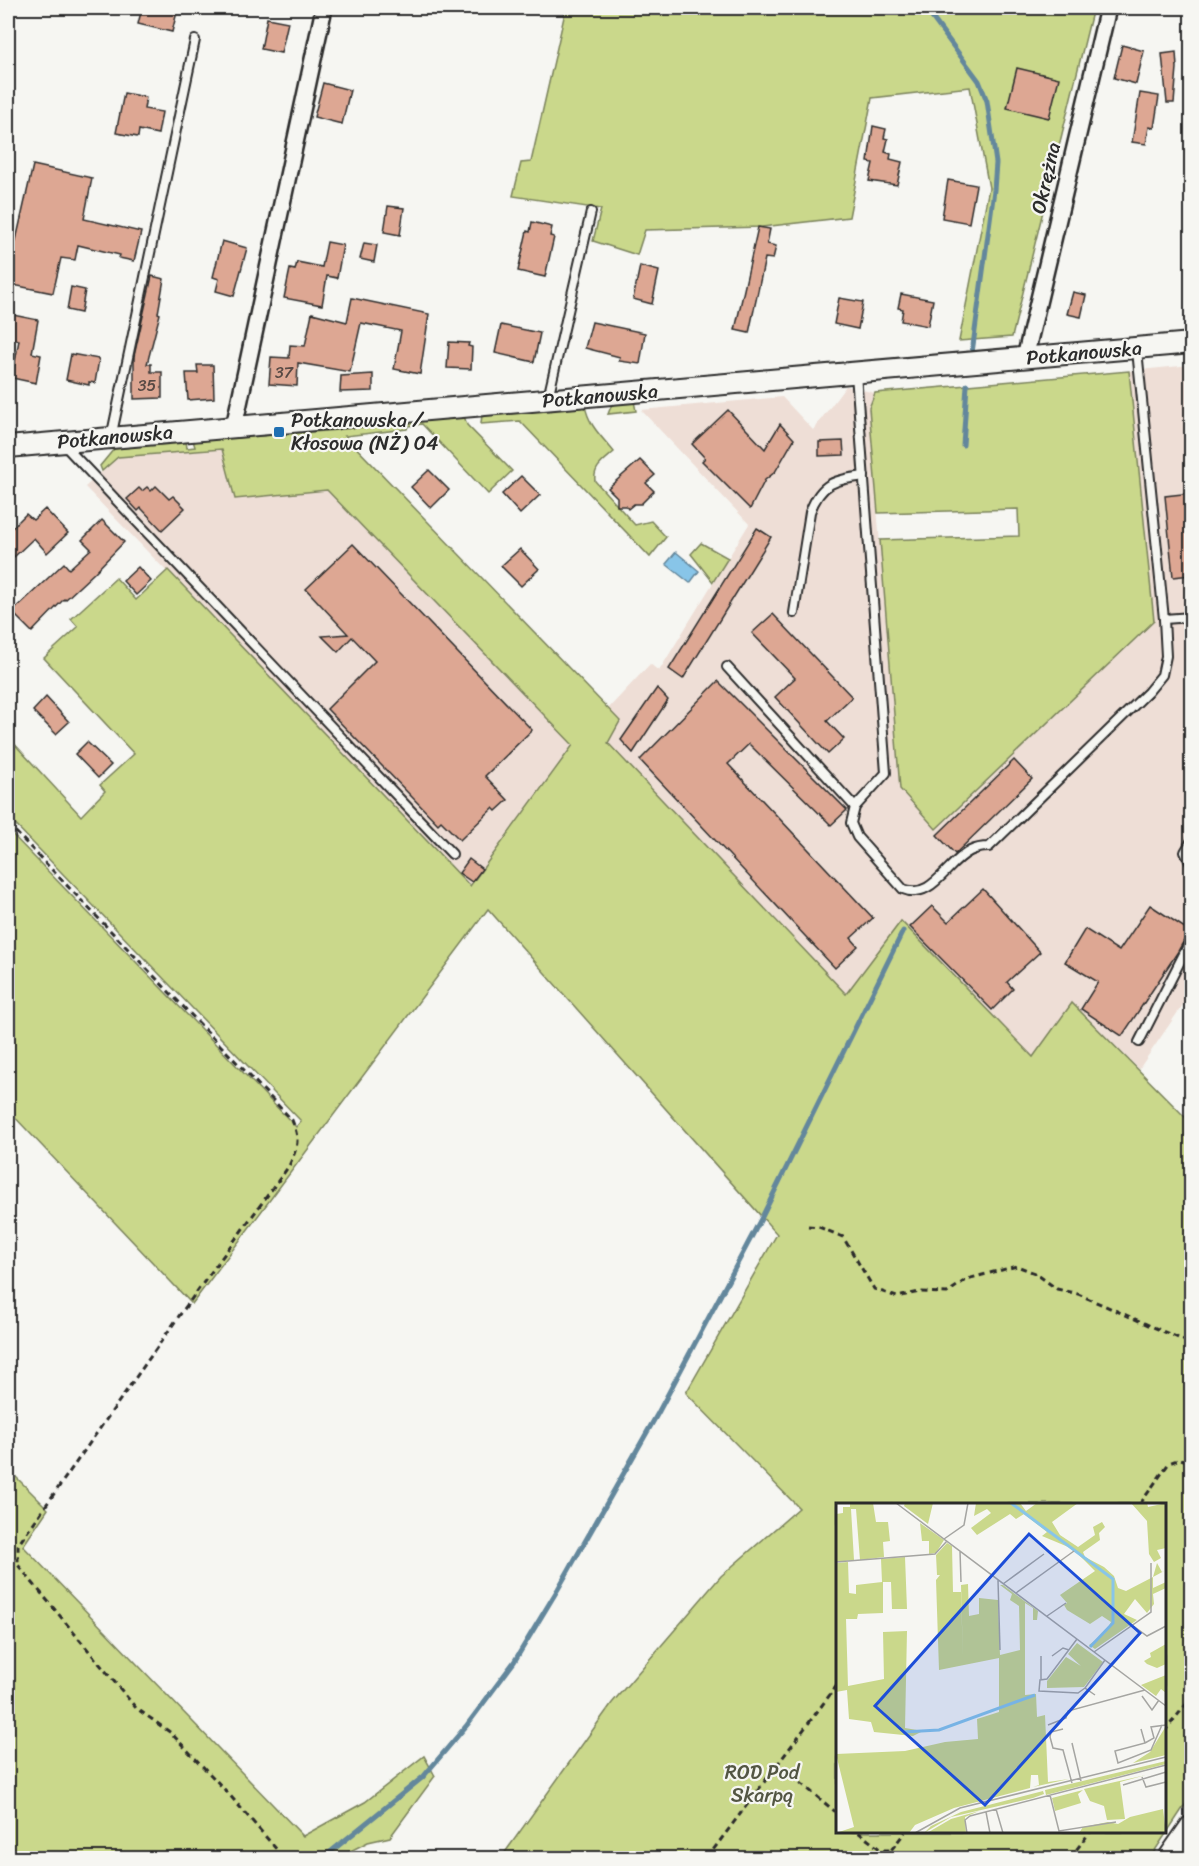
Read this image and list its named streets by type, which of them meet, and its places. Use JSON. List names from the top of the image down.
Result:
{
  "streets": {
    "street": ["Okrężna", "Potkanowska"]
  },
  "crossings": [
    ["Okrężna", "Potkanowska"]
  ],
  "parks": ["ROD Pod Skarpą"],
  "places": {
    "transit": ["Potkanowska / Kłosowa (NŻ) 04"]
  },
  "house_numbers": ["37", "35"]
}
